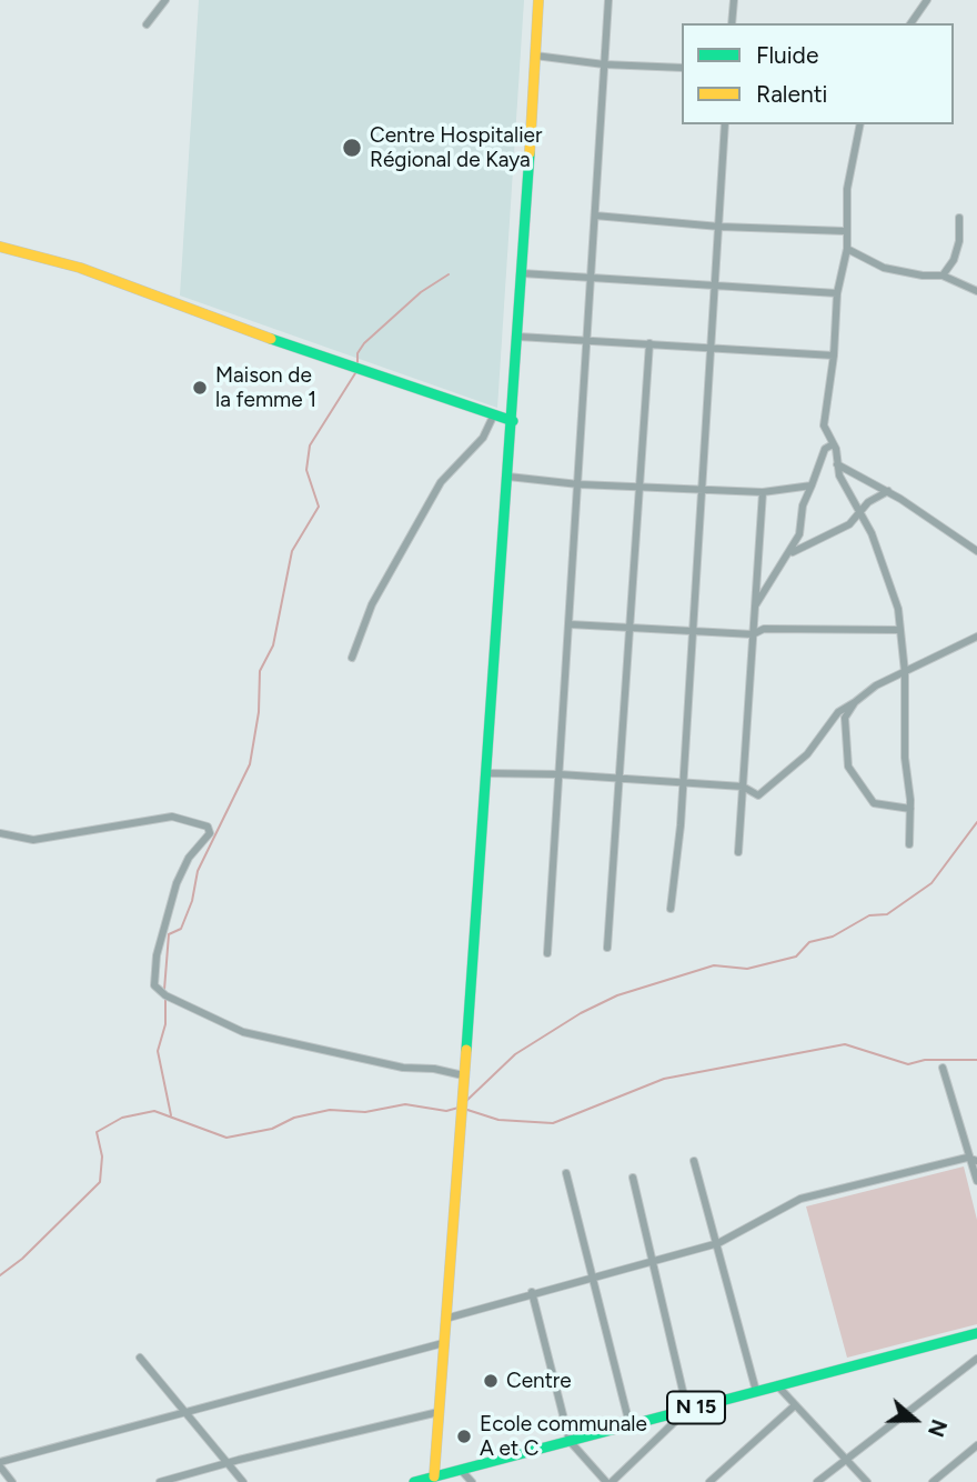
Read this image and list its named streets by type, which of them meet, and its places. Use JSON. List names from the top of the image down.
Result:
{
  "streets": {
    "main road": ["N 15"]
  },
  "places": [
    "Centre Hospitalier Régional de Kaya",
    "Maison de la femme 1",
    "Centre",
    "Ecole communale A et C"
  ],
  "legend": ["Fluide", "Ralenti"],
  "north": "right"
}
